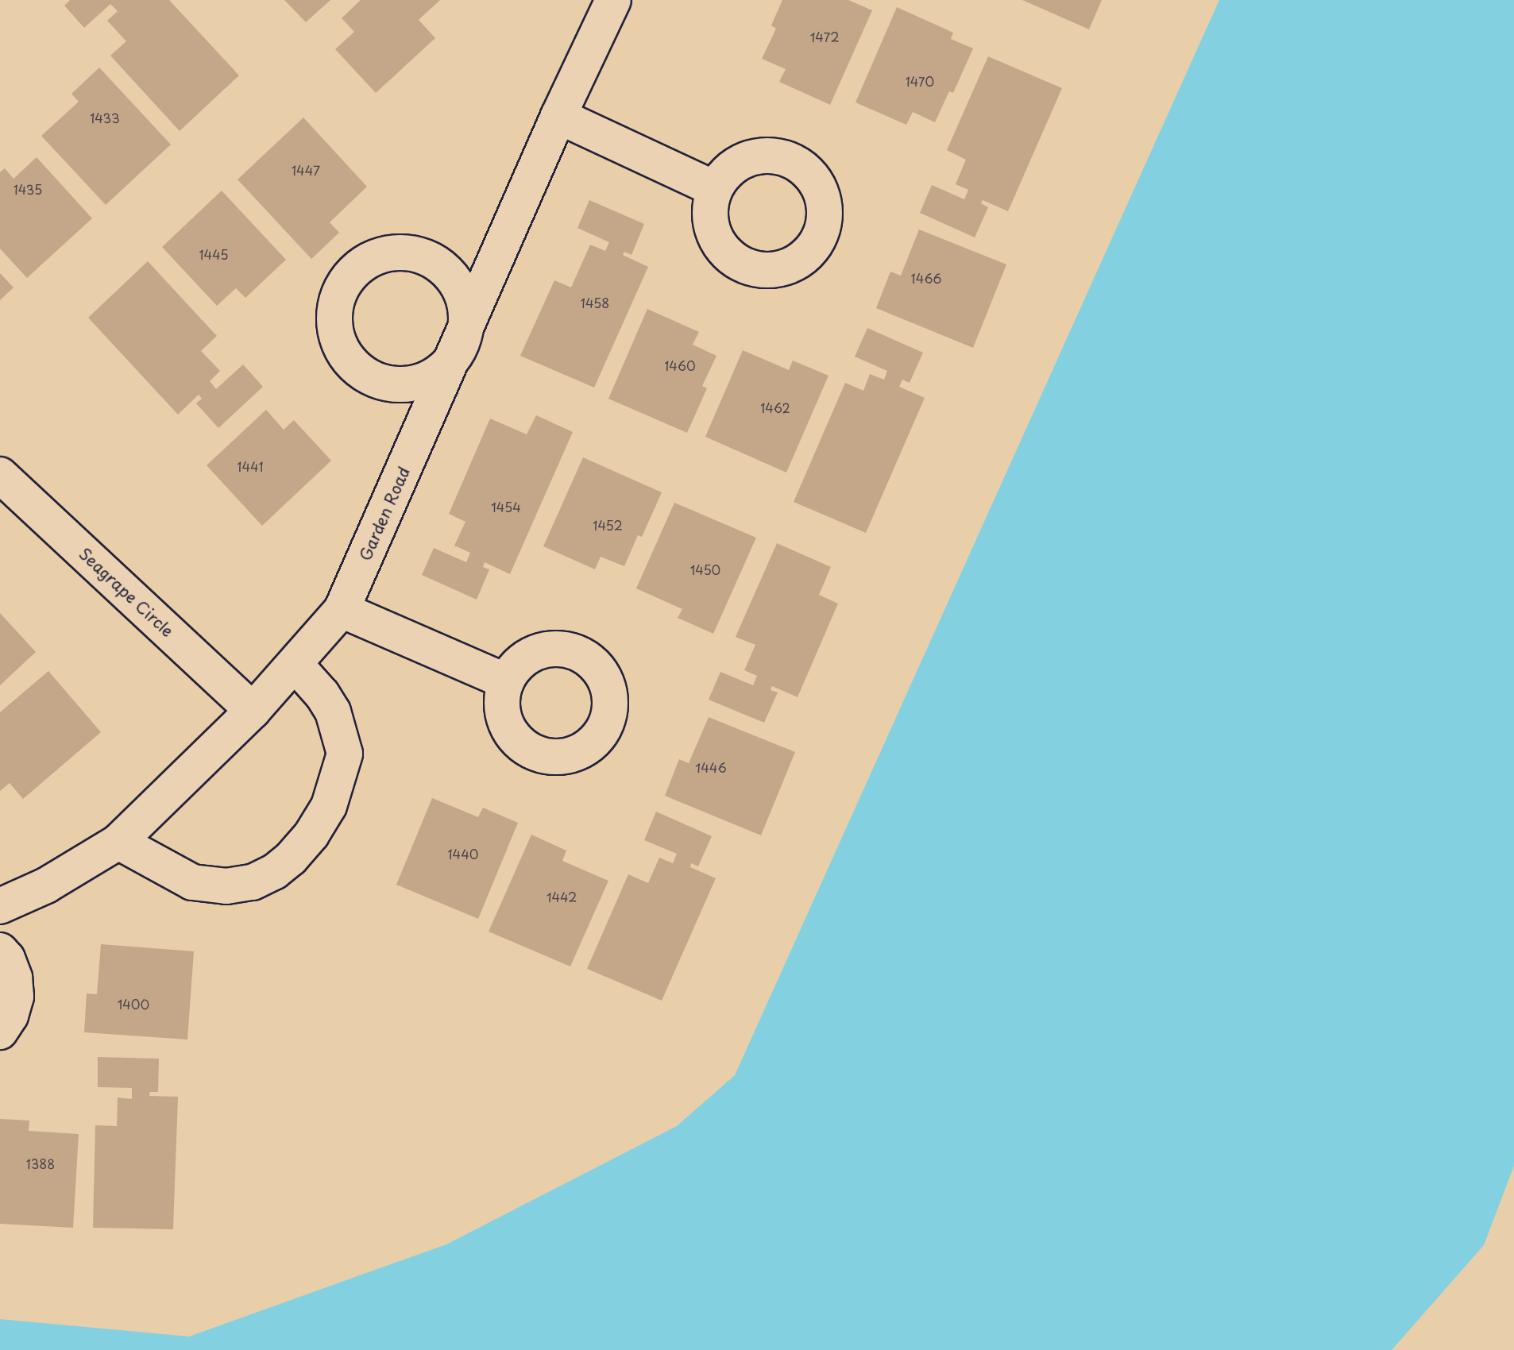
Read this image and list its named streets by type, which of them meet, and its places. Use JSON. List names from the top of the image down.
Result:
{
  "streets": {
    "street": ["Garden Road", "Seagrape Circle"]
  },
  "crossings": [
    ["Garden Road", "Seagrape Circle"]
  ],
  "house_numbers": [
    "1472",
    "1470",
    "1433",
    "1447",
    "1435",
    "1445",
    "1466",
    "1458",
    "1460",
    "1462",
    "1441",
    "1454",
    "1452",
    "1450",
    "1446",
    "1440",
    "1442",
    "1400",
    "1388"
  ]
}
